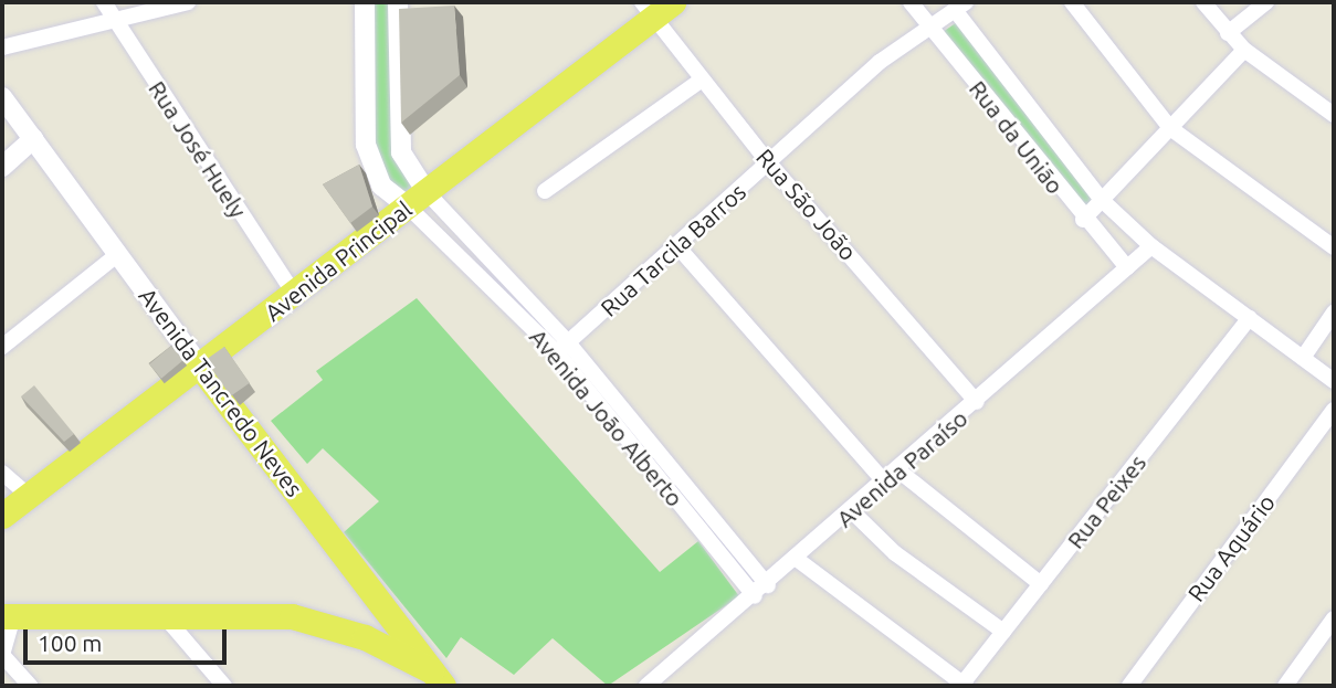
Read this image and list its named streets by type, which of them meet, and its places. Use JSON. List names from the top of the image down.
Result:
{
  "streets": {
    "main road": ["Avenida Principal", "Avenida Tancredo Neves"],
    "street": [
      "Rua da União",
      "Rua José Huely",
      "Rua São João",
      "Rua Tarcila Barros",
      "Avenida João Alberto",
      "Avenida Paraíso",
      "Rua Peixes",
      "Rua Aquário"
    ]
  },
  "crossings": [
    ["Rua da União", "Rua Tarcila Barros"],
    ["Rua da União", "Avenida Paraíso"],
    ["Rua José Huely", "Avenida Principal"],
    ["Rua São João", "Rua Tarcila Barros"],
    ["Rua São João", "Avenida Principal"],
    ["Rua São João", "Avenida Paraíso"],
    ["Rua Tarcila Barros", "Avenida João Alberto"],
    ["Avenida Principal", "Avenida Tancredo Neves"],
    ["Avenida Principal", "Avenida João Alberto"],
    ["Avenida João Alberto", "Avenida Paraíso"]
  ],
  "scale_bar": "100 m"
}
